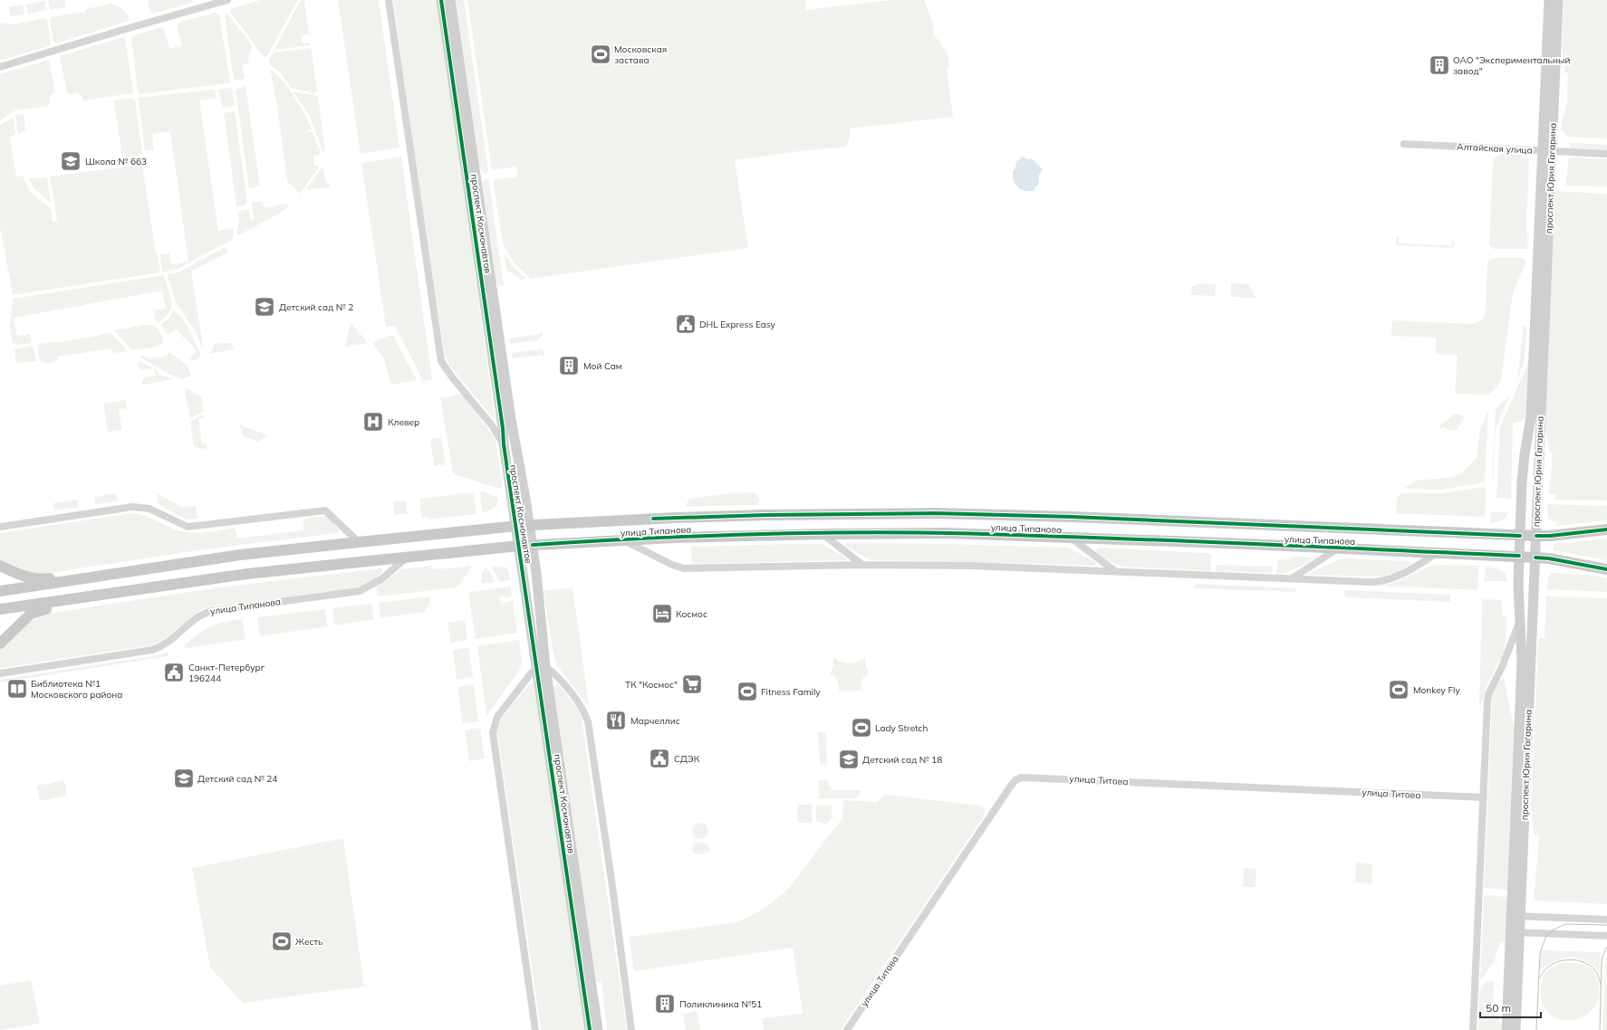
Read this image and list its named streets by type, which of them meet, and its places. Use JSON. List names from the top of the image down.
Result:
{
  "streets": {
    "main road": ["улица Типанова"],
    "street": [
      "Алтайская улица",
      "проспект Юрия Гагарина",
      "проспект Космонавтов",
      "улица Титова"
    ]
  },
  "crossings": [
    ["Алтайская улица", "проспект Юрия Гагарина"],
    ["проспект Юрия Гагарина", "улица Типанова"],
    ["проспект Юрия Гагарина", "улица Титова"],
    ["проспект Космонавтов", "улица Типанова"]
  ],
  "places": {
    "sports": [
      "Московская застава",
      "Monkey Fly",
      "Fitness Family",
      "Lady Stretch",
      "Жесть"
    ],
    "building": ["ОАО \"Экспериментальный завод\"", "Мой Сам", "Поликлиника №51"],
    "school or university": [
      "Школа № 663",
      "Детский сад № 2",
      "Детский сад № 18",
      "Детский сад № 24"
    ],
    "public building": ["DHL Express Easy", "Санкт-Петербург 196244", "СДЭК"],
    "hospital": ["Клевер"],
    "hotel": ["Космос"],
    "supermarket": ["ТК \"Космос\""],
    "library": ["Библиотека №1 Московского района"],
    "restaurant": ["Марчеллис"]
  },
  "scale_bar": "50 m"
}
